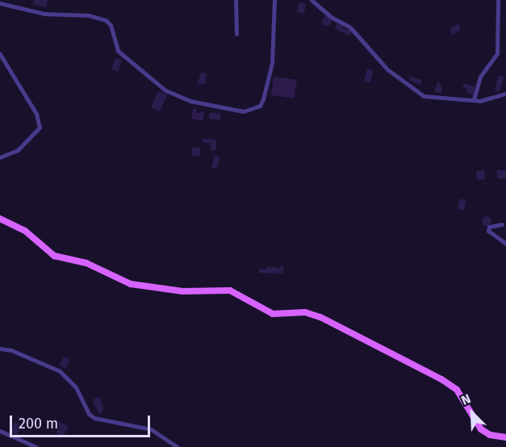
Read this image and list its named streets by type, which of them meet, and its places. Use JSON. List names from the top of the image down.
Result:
{
  "scale_bar": "200 m",
  "north": "top left"
}
